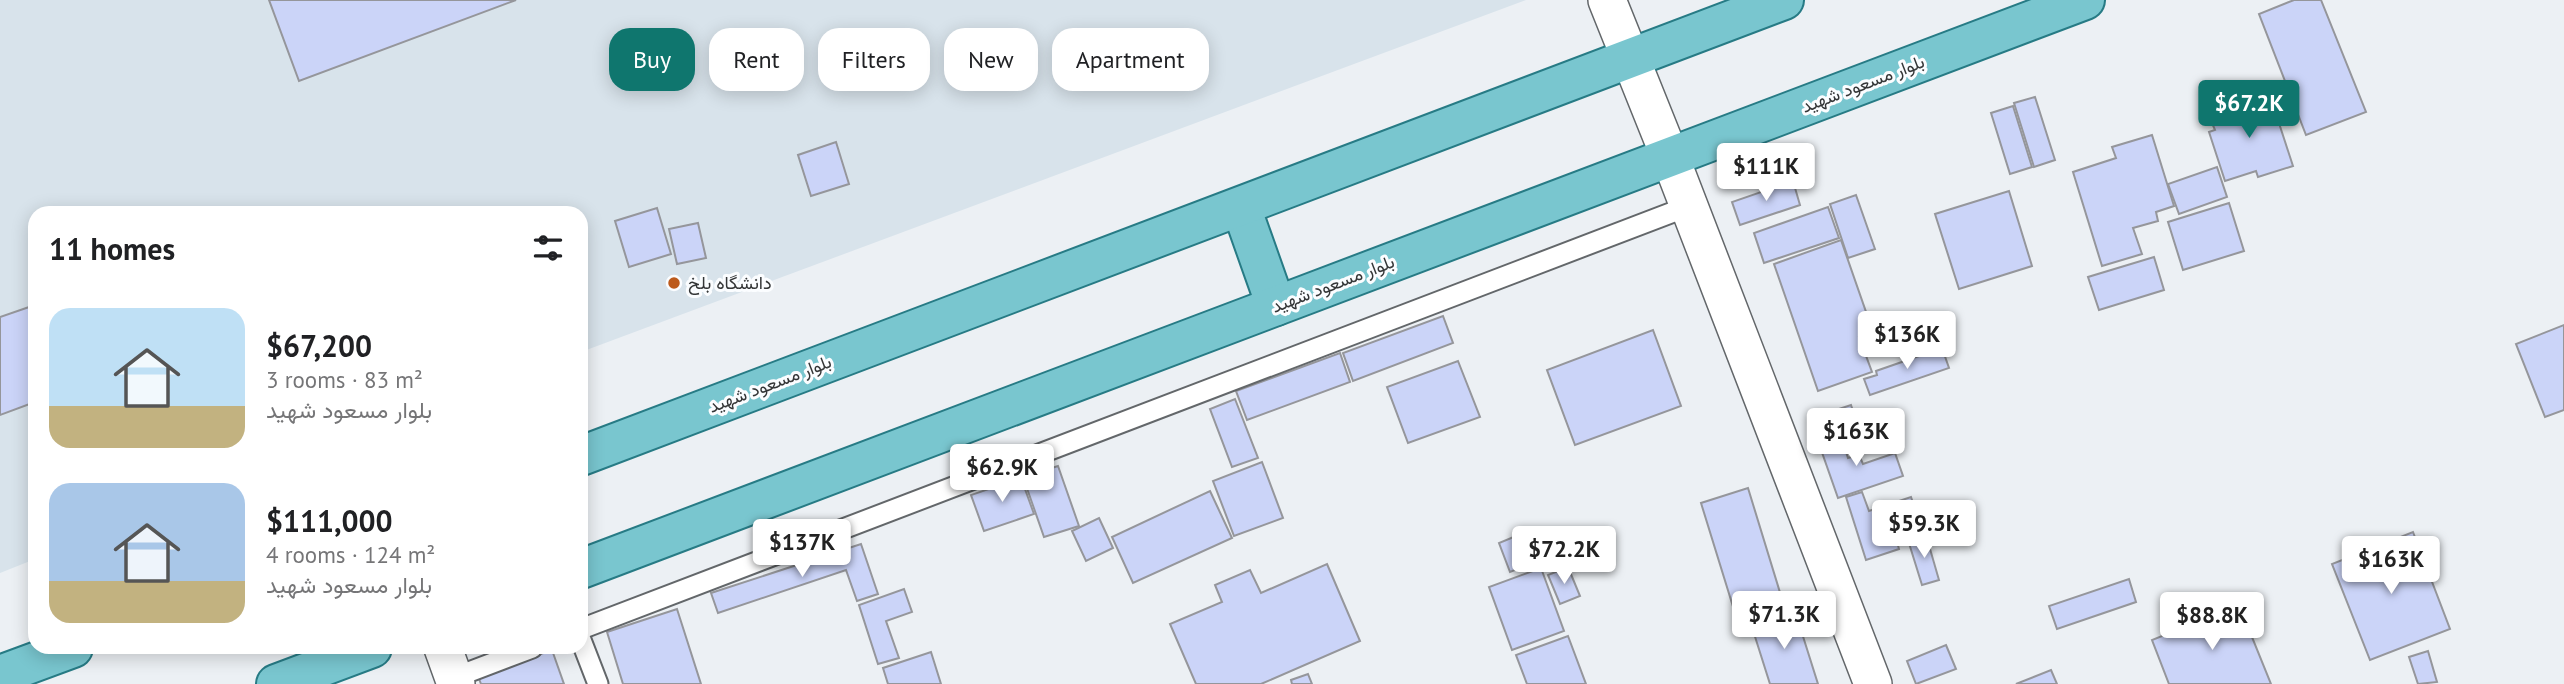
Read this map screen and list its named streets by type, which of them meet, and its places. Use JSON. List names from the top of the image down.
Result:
{
  "streets": {
    "main road": ["بلوار مسعود شهید"]
  },
  "places": ["دانشگاه بلخ"],
  "page": {
    "chip": [
      "Buy",
      "Rent",
      "Filters",
      "New",
      "Apartment"
    ],
    "price": [
      "$67.2K",
      "$111K",
      "$136K",
      "$163K",
      "$62.9K",
      "$59.3K",
      "$137K",
      "$72.2K",
      "$163K",
      "$71.3K",
      "$88.8K"
    ],
    "heading": "11 homes",
    "list": [
      {
        "name": "$67,200",
        "note": "3 rooms · 83 m² · بلوار مسعود شهید"
      },
      {
        "name": "$111,000",
        "note": "4 rooms · 124 m² · بلوار مسعود شهید"
      }
    ]
  }
}
